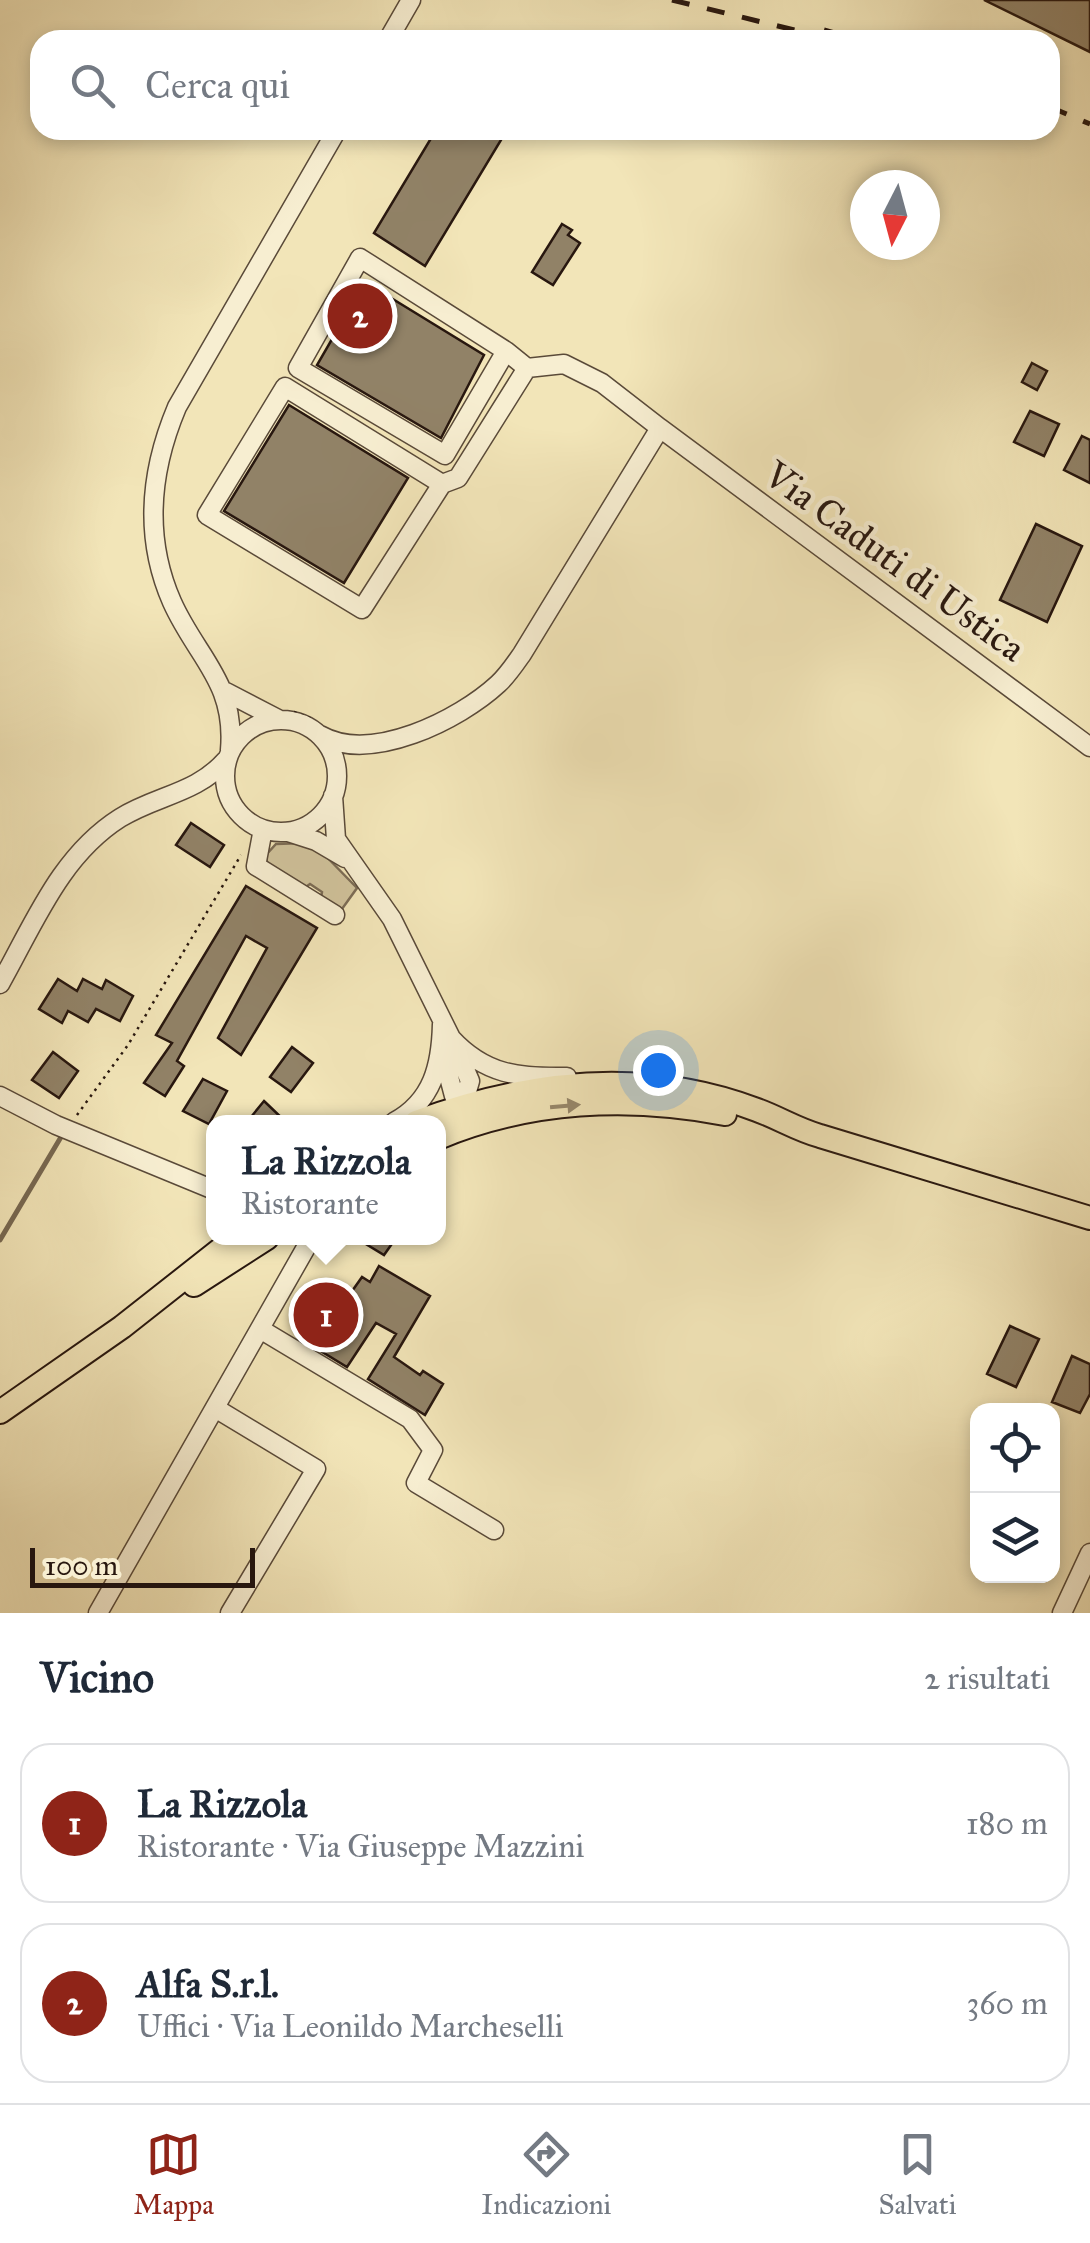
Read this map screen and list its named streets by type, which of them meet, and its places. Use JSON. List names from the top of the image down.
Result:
{
  "streets": {
    "street": ["Via Caduti di Ustica"]
  },
  "scale_bar": "100 m",
  "north": "bottom",
  "page": {
    "search": "Cerca qui",
    "pins": ["2", "1"],
    "popup": ["La Rizzola", "Ristorante"],
    "scale": "100 m",
    "heading": ["Vicino", "2 risultati"],
    "list": [
      {
        "mark": "1",
        "name": "La Rizzola",
        "note": "Ristorante · Via Giuseppe Mazzini",
        "value": "180 m"
      },
      {
        "mark": "2",
        "name": "Alfa S.r.l.",
        "note": "Uffici · Via Leonildo Marcheselli",
        "value": "360 m"
      }
    ],
    "nav": ["Mappa", "Indicazioni", "Salvati"]
  }
}
